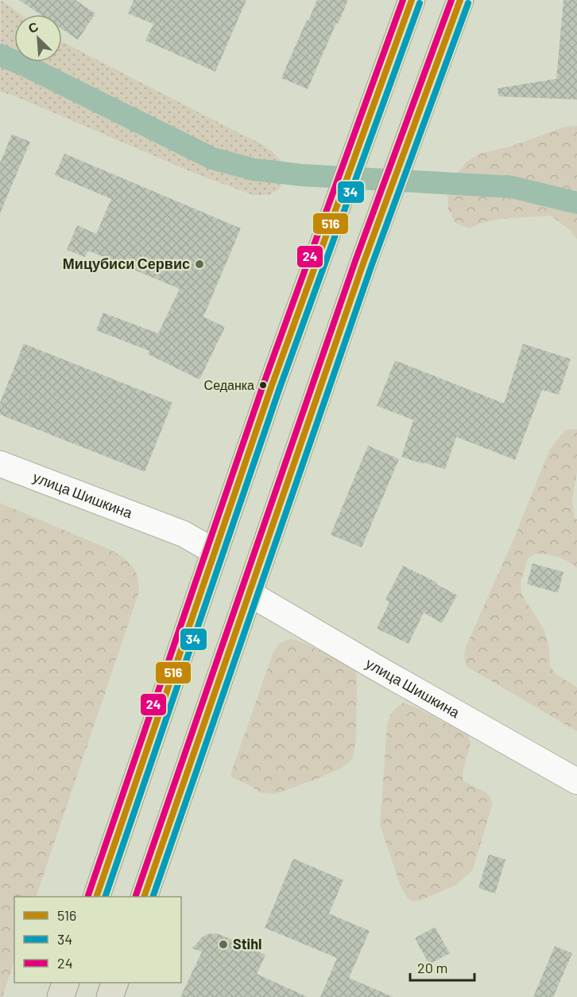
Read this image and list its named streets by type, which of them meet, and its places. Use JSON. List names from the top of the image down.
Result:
{
  "streets": {
    "street": ["улица Шишкина"]
  },
  "places": ["Мицубиси Сервис", "Седанка", "Stihl"],
  "lines": ["transit line 516", "transit line 24", "transit line 34"],
  "legend": ["516", "34", "24"],
  "scale_bar": "20 m",
  "north": "top left"
}
